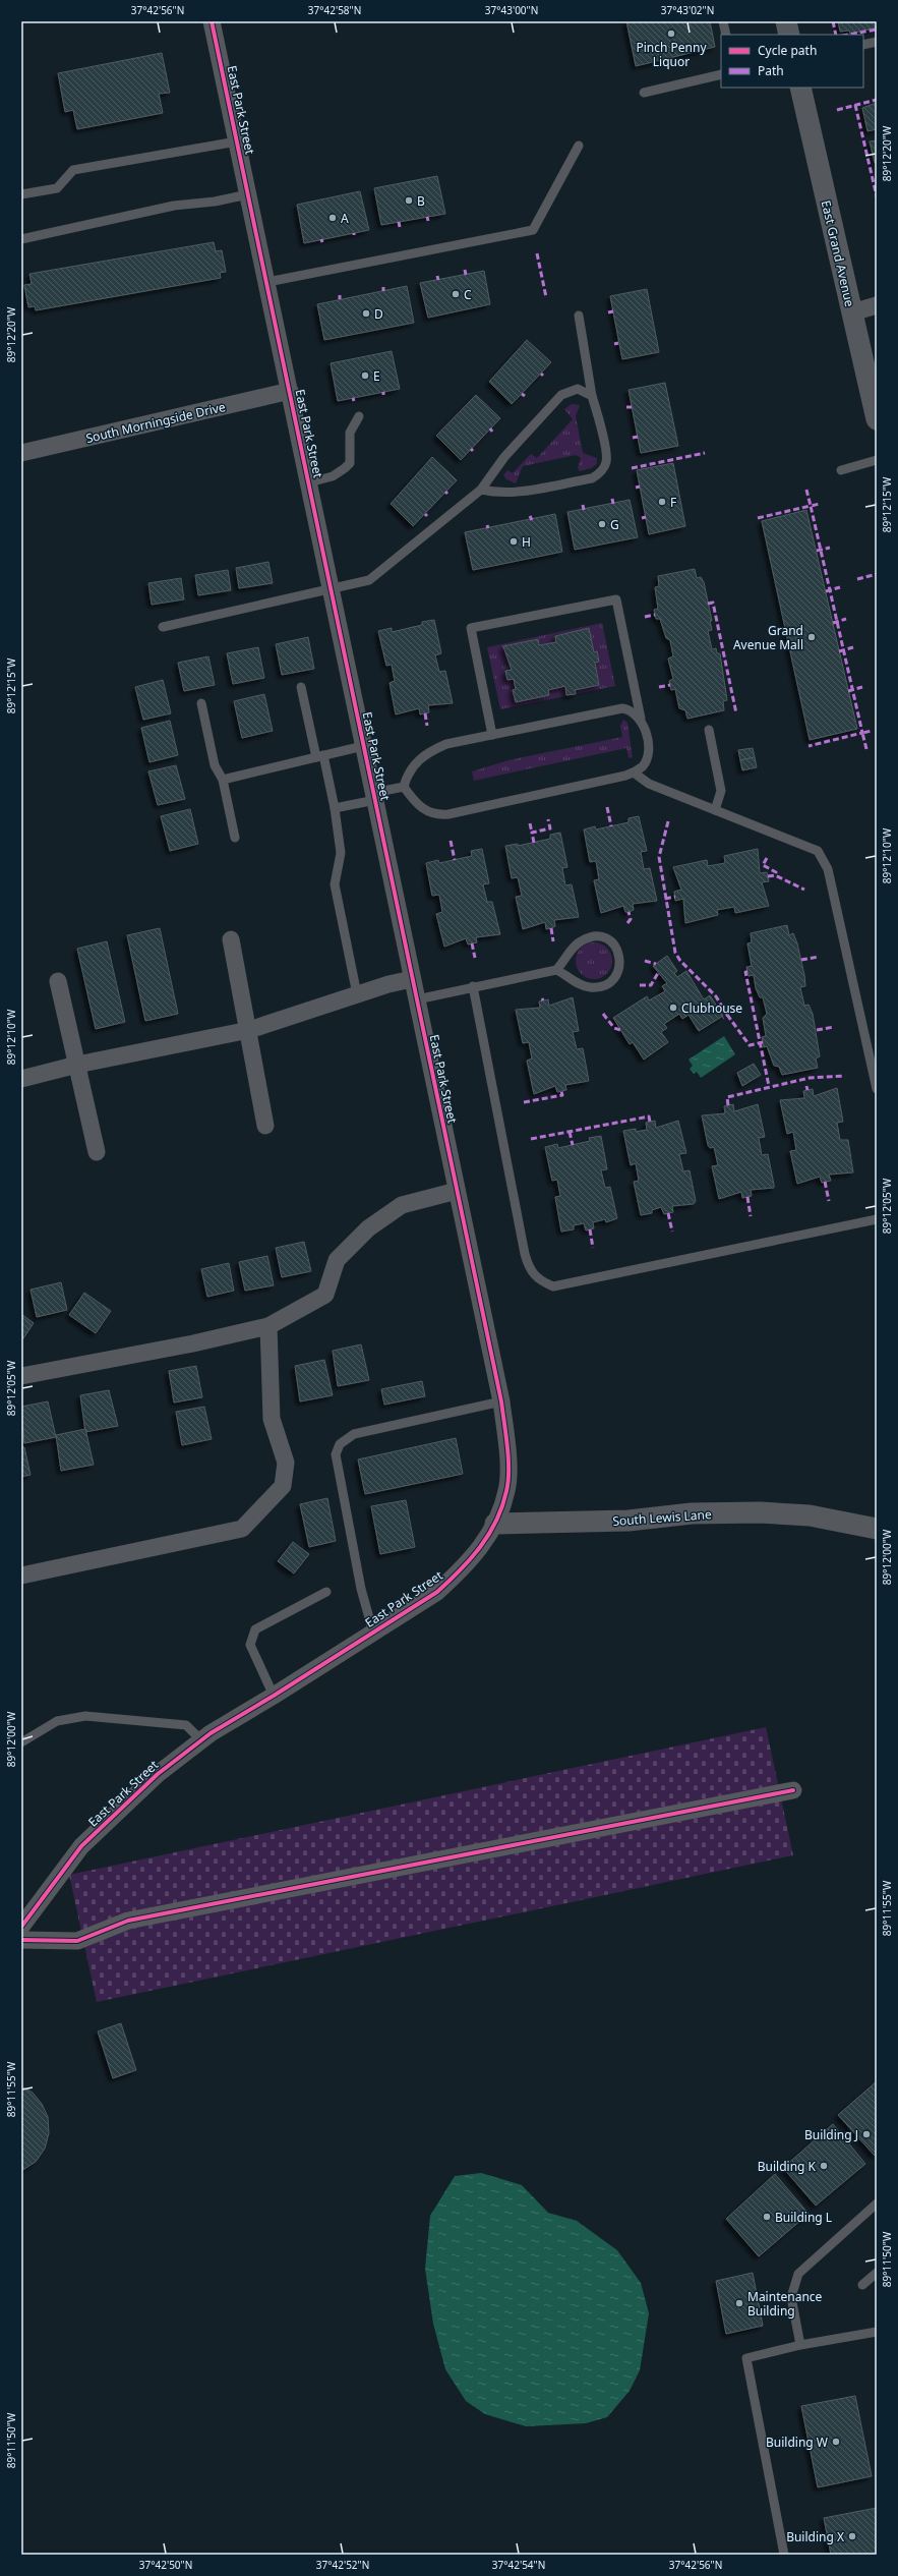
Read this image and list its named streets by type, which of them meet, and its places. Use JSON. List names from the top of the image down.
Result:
{
  "streets": {
    "street": [
      "East Park Street",
      "East Grand Avenue",
      "South Morningside Drive",
      "South Lewis Lane"
    ]
  },
  "crossings": [
    ["East Park Street", "South Morningside Drive"],
    ["East Park Street", "South Lewis Lane"]
  ],
  "places": [
    "Pinch Penny Liquor",
    "B",
    "A",
    "C",
    "D",
    "E",
    "F",
    "G",
    "H",
    "Grand Avenue Mall",
    "Clubhouse",
    "Building J",
    "Building K",
    "Building L",
    "Maintenance Building",
    "Building W",
    "Building X"
  ],
  "legend": ["Cycle path", "Path"],
  "coordinates": [
    "37°42'56\"N",
    "37°42'58\"N",
    "37°43'00\"N",
    "37°43'02\"N",
    "89°12'20\"W",
    "89°12'15\"W",
    "89°12'10\"W",
    "89°12'05\"W",
    "89°12'00\"W",
    "89°11'55\"W",
    "89°11'50\"W",
    "37°42'50\"N",
    "37°42'52\"N",
    "37°42'54\"N"
  ]
}
